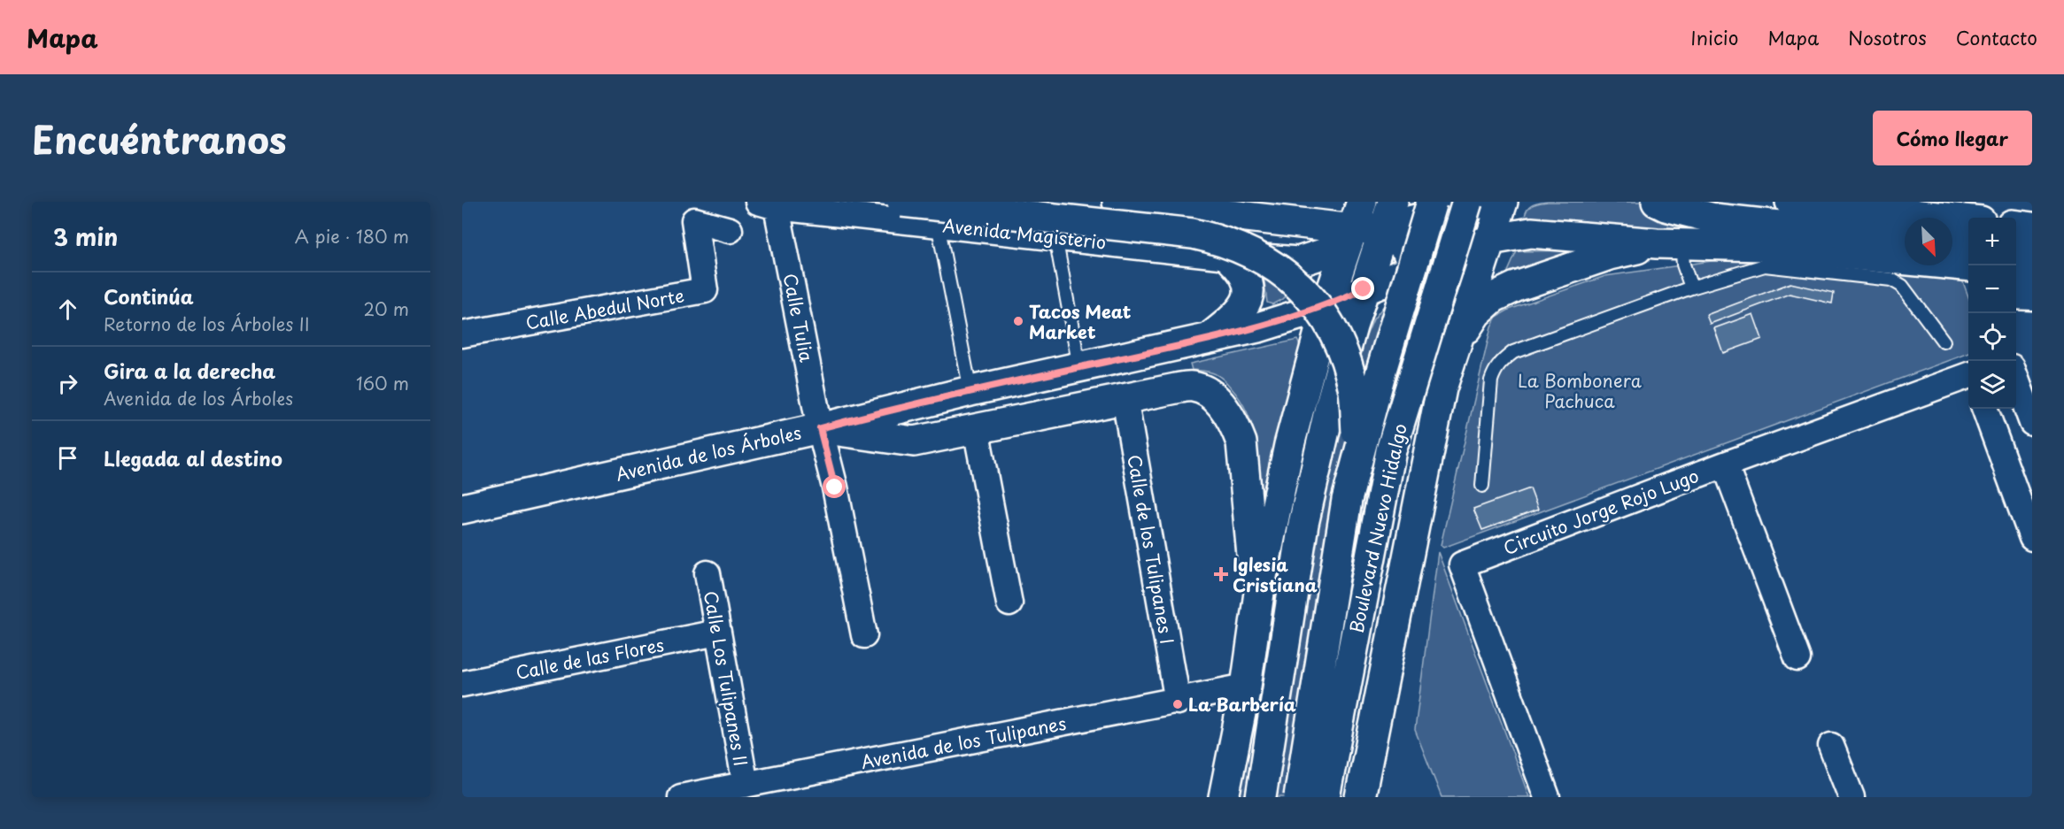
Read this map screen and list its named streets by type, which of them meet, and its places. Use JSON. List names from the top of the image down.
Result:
{
  "streets": {
    "main road": ["Avenida de los Árboles", "Boulevard Nuevo Hidalgo"],
    "street": [
      "Avenida Magisterio",
      "Calle Abedul Norte",
      "Calle Tulia",
      "Circuito Jorge Rojo Lugo",
      "Calle de los Tulipanes I",
      "Calle de las Flores",
      "Calle Los Tulipanes II",
      "Avenida de los Tulipanes"
    ]
  },
  "crossings": [
    ["Avenida Magisterio", "Calle Tulia"],
    ["Calle Tulia", "Avenida de los Árboles"],
    ["Avenida de los Árboles", "Boulevard Nuevo Hidalgo"],
    ["Calle de los Tulipanes I", "Avenida de los Tulipanes"],
    ["Calle de las Flores", "Calle Los Tulipanes II"],
    ["Calle Los Tulipanes II", "Avenida de los Tulipanes"]
  ],
  "parks": ["La Bombonera Pachuca"],
  "places": {
    "other": ["Tacos Meat Market", "La Barbería"],
    "health": ["Iglesia Cristiana"]
  },
  "north": "bottom right",
  "page": {
    "header": "Mapa",
    "nav": [
      "Inicio",
      "Mapa",
      "Nosotros",
      "Contacto"
    ],
    "title": "Encuéntranos",
    "buttons": "Cómo llegar",
    "heading": ["3 min", "A pie · 180 m"],
    "map_buttons": ["+", "−"],
    "list": [
      ["Continúa", "Retorno de los Árboles II", "20 m"],
      ["Gira a la derecha", "Avenida de los Árboles", "160 m"],
      "Llegada al destino"
    ]
  }
}
